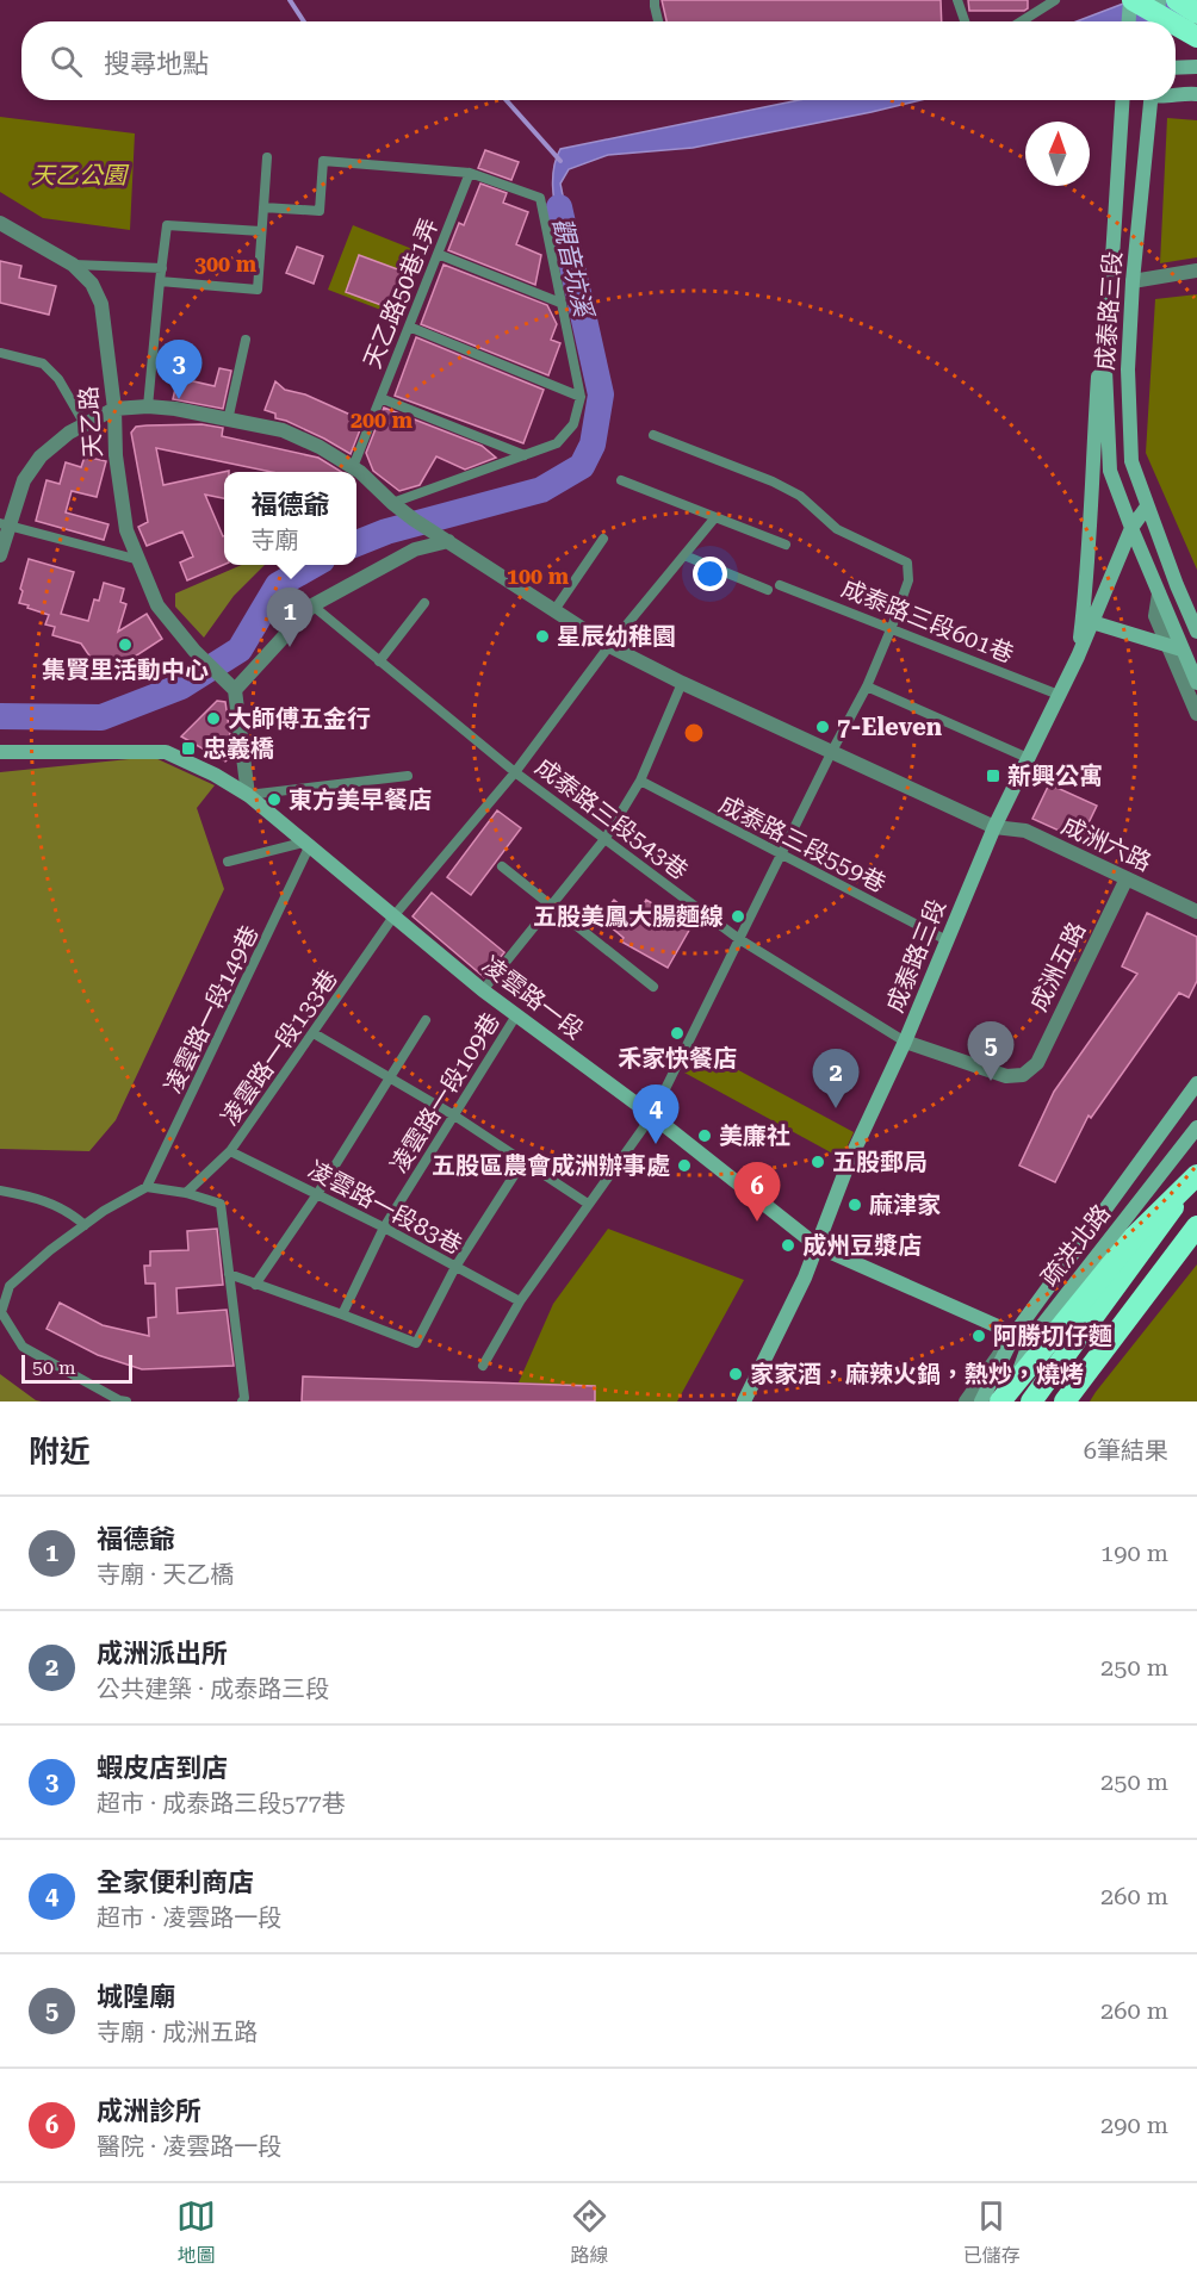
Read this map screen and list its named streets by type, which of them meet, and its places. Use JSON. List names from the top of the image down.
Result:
{
  "streets": {
    "main road": ["成泰路三段", "凌雲路一段", "疏洪北路"],
    "street": ["天乙路", "成洲六路", "成洲五路"],
    "lane": [
      "天乙路50巷1弄",
      "成泰路三段601巷",
      "成泰路三段543巷",
      "成泰路三段559巷",
      "凌雲路一段149巷",
      "凌雲路一段133巷",
      "凌雲路一段109巷",
      "凌雲路一段83巷"
    ]
  },
  "crossings": [
    ["天乙路50巷1弄", "成洲六路"],
    ["成泰路三段", "成泰路三段601巷"],
    ["成泰路三段", "成泰路三段543巷"],
    ["成泰路三段", "成泰路三段559巷"],
    ["成泰路三段", "成洲六路"],
    ["成泰路三段", "成洲五路"],
    ["成泰路三段", "凌雲路一段"],
    ["天乙路", "成洲六路"],
    ["成泰路三段543巷", "成洲五路"],
    ["成泰路三段543巷", "凌雲路一段133巷"],
    ["成洲六路", "成洲五路"],
    ["成洲六路", "凌雲路一段133巷"],
    ["凌雲路一段", "凌雲路一段149巷"],
    ["凌雲路一段", "凌雲路一段133巷"],
    ["凌雲路一段", "凌雲路一段109巷"],
    ["凌雲路一段", "疏洪北路"],
    ["凌雲路一段133巷", "凌雲路一段83巷"],
    ["凌雲路一段109巷", "凌雲路一段83巷"]
  ],
  "water": ["觀音坑溪"],
  "parks": ["天乙公園"],
  "places": {
    "other": [
      "星辰幼稚園",
      "集賢里活動中心",
      "大師傅五金行",
      "7-Eleven",
      "東方美早餐店",
      "五股美鳳大腸麵線",
      "禾家快餐店",
      "美廉社",
      "五股郵局",
      "五股區農會成洲辦事處",
      "麻津家",
      "成州豆漿店",
      "阿勝切仔麵",
      "家家酒，麻辣火鍋，熱炒，燒烤"
    ],
    "transit": ["忠義橋", "新興公寓"]
  },
  "scale_bar": "50 m",
  "north": "top",
  "page": {
    "search": "搜尋地點",
    "pins": [
      "3",
      "1",
      "5",
      "2",
      "4",
      "6"
    ],
    "popup": ["福德爺", "寺廟"],
    "scale": "50 m",
    "heading": ["附近", "6筆結果"],
    "list": [
      {
        "mark": "1",
        "name": "福德爺",
        "note": "寺廟 · 天乙橋",
        "value": "190 m"
      },
      {
        "mark": "2",
        "name": "成洲派出所",
        "note": "公共建築 · 成泰路三段",
        "value": "250 m"
      },
      {
        "mark": "3",
        "name": "蝦皮店到店",
        "note": "超市 · 成泰路三段577巷",
        "value": "250 m"
      },
      {
        "mark": "4",
        "name": "全家便利商店",
        "note": "超市 · 凌雲路一段",
        "value": "260 m"
      },
      {
        "mark": "5",
        "name": "城隍廟",
        "note": "寺廟 · 成洲五路",
        "value": "260 m"
      },
      {
        "mark": "6",
        "name": "成洲診所",
        "note": "醫院 · 凌雲路一段",
        "value": "290 m"
      }
    ],
    "nav": ["地圖", "路線", "已儲存"]
  },
  "rings": ["300 m", "200 m", "100 m"]
}
